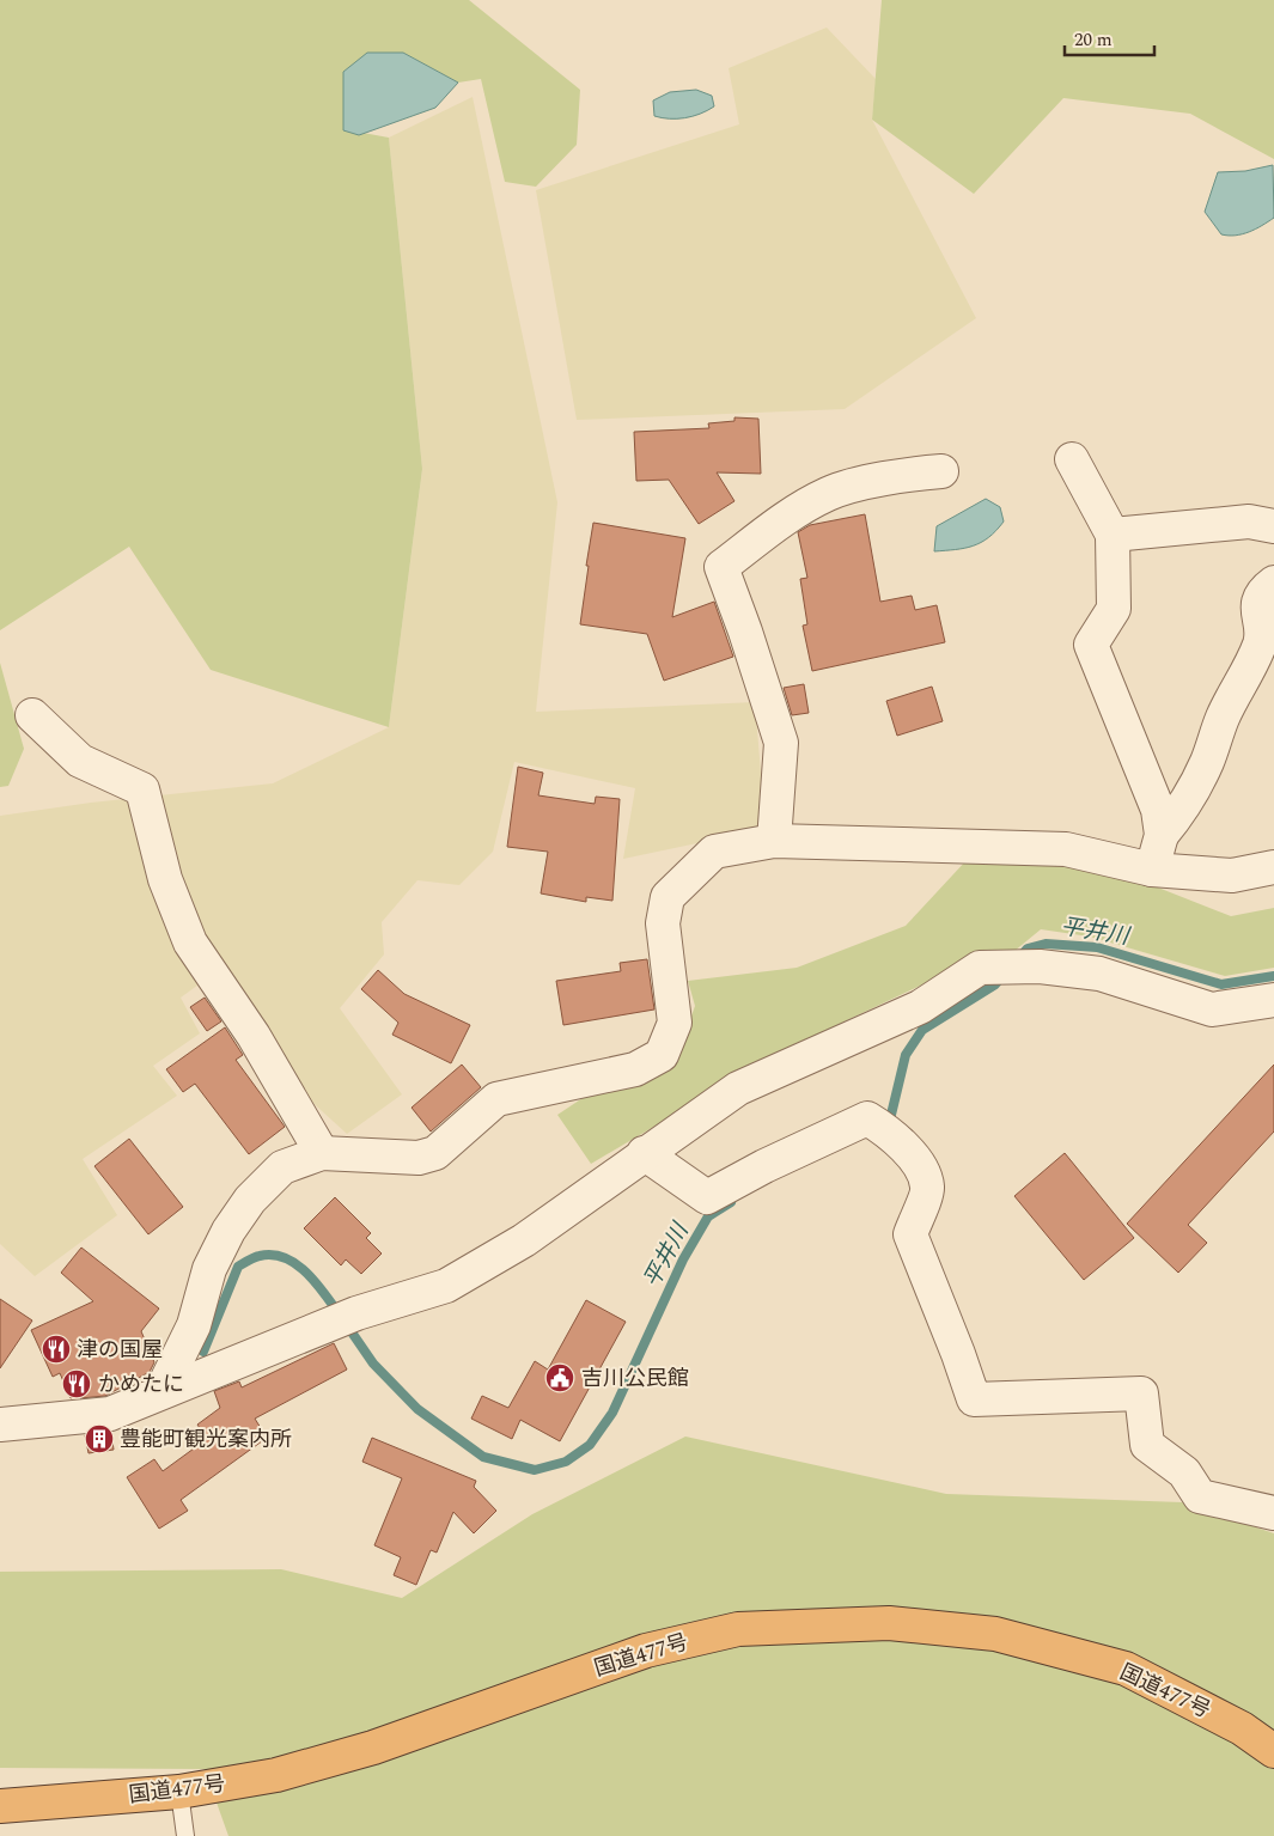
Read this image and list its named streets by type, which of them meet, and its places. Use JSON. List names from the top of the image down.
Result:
{
  "streets": {
    "highway": ["国道477号"]
  },
  "water": ["平井川"],
  "places": {
    "restaurant": ["津の国屋", "かめたに"],
    "public building": ["吉川公民館"],
    "building": ["豊能町観光案内所"]
  },
  "scale_bar": "20 m"
}
